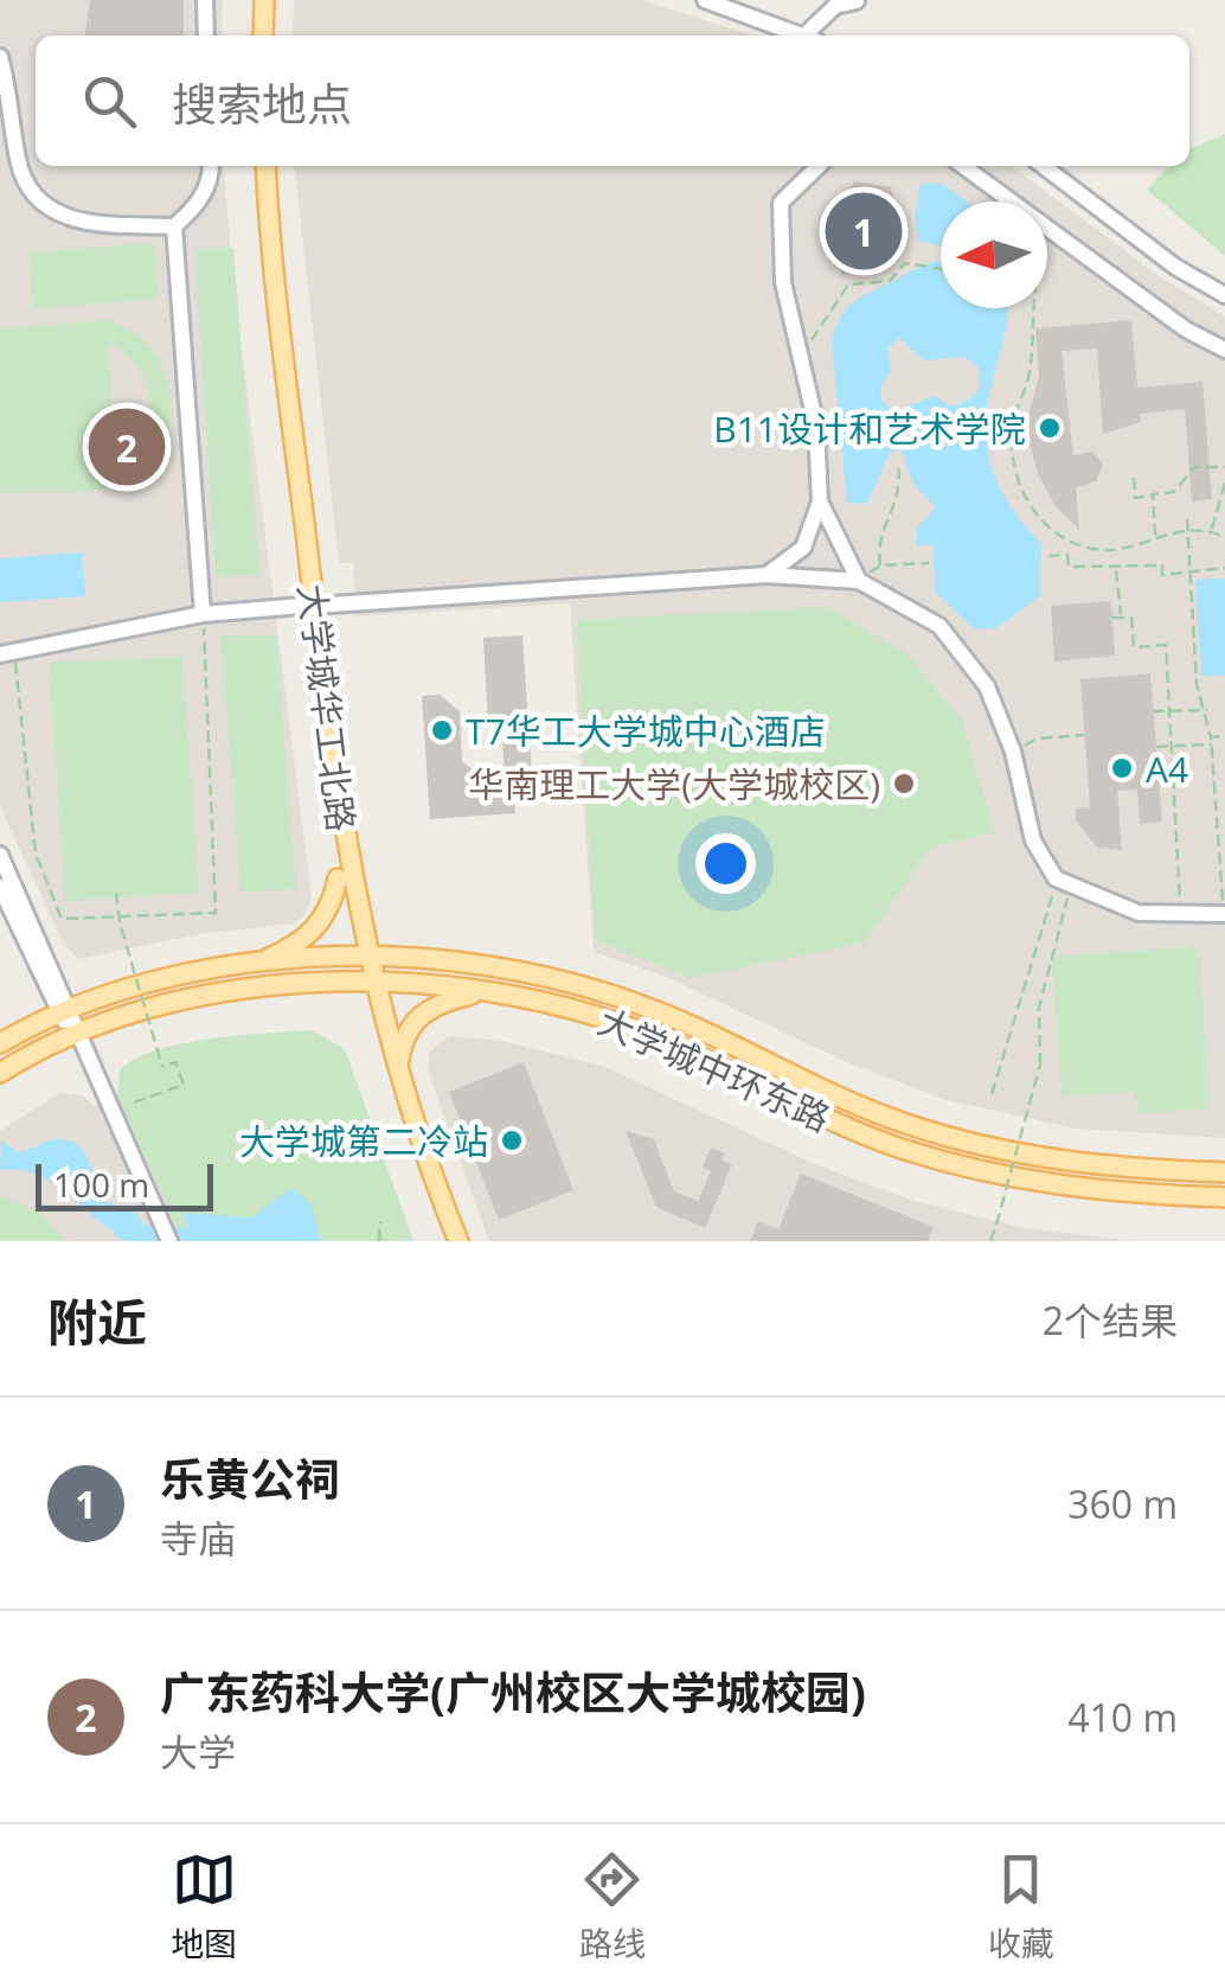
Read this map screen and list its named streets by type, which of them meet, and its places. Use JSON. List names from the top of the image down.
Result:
{
  "streets": {
    "main road": ["大学城华工北路", "大学城中环东路"]
  },
  "crossings": [
    ["大学城华工北路", "大学城中环东路"]
  ],
  "places": [
    "B11设计和艺术学院",
    "T7华工大学城中心酒店",
    "A4",
    "华南理工大学(大学城校区)",
    "大学城第二冷站"
  ],
  "scale_bar": "100 m",
  "north": "left",
  "page": {
    "search": "搜索地点",
    "pins": ["1", "2"],
    "scale": "100 m",
    "heading": ["附近", "2个结果"],
    "list": [
      {
        "mark": "1",
        "name": "乐黄公祠",
        "note": "寺庙",
        "value": "360 m"
      },
      {
        "mark": "2",
        "name": "广东药科大学(广州校区大学城校园)",
        "note": "大学",
        "value": "410 m"
      }
    ],
    "nav": ["地图", "路线", "收藏"]
  }
}
